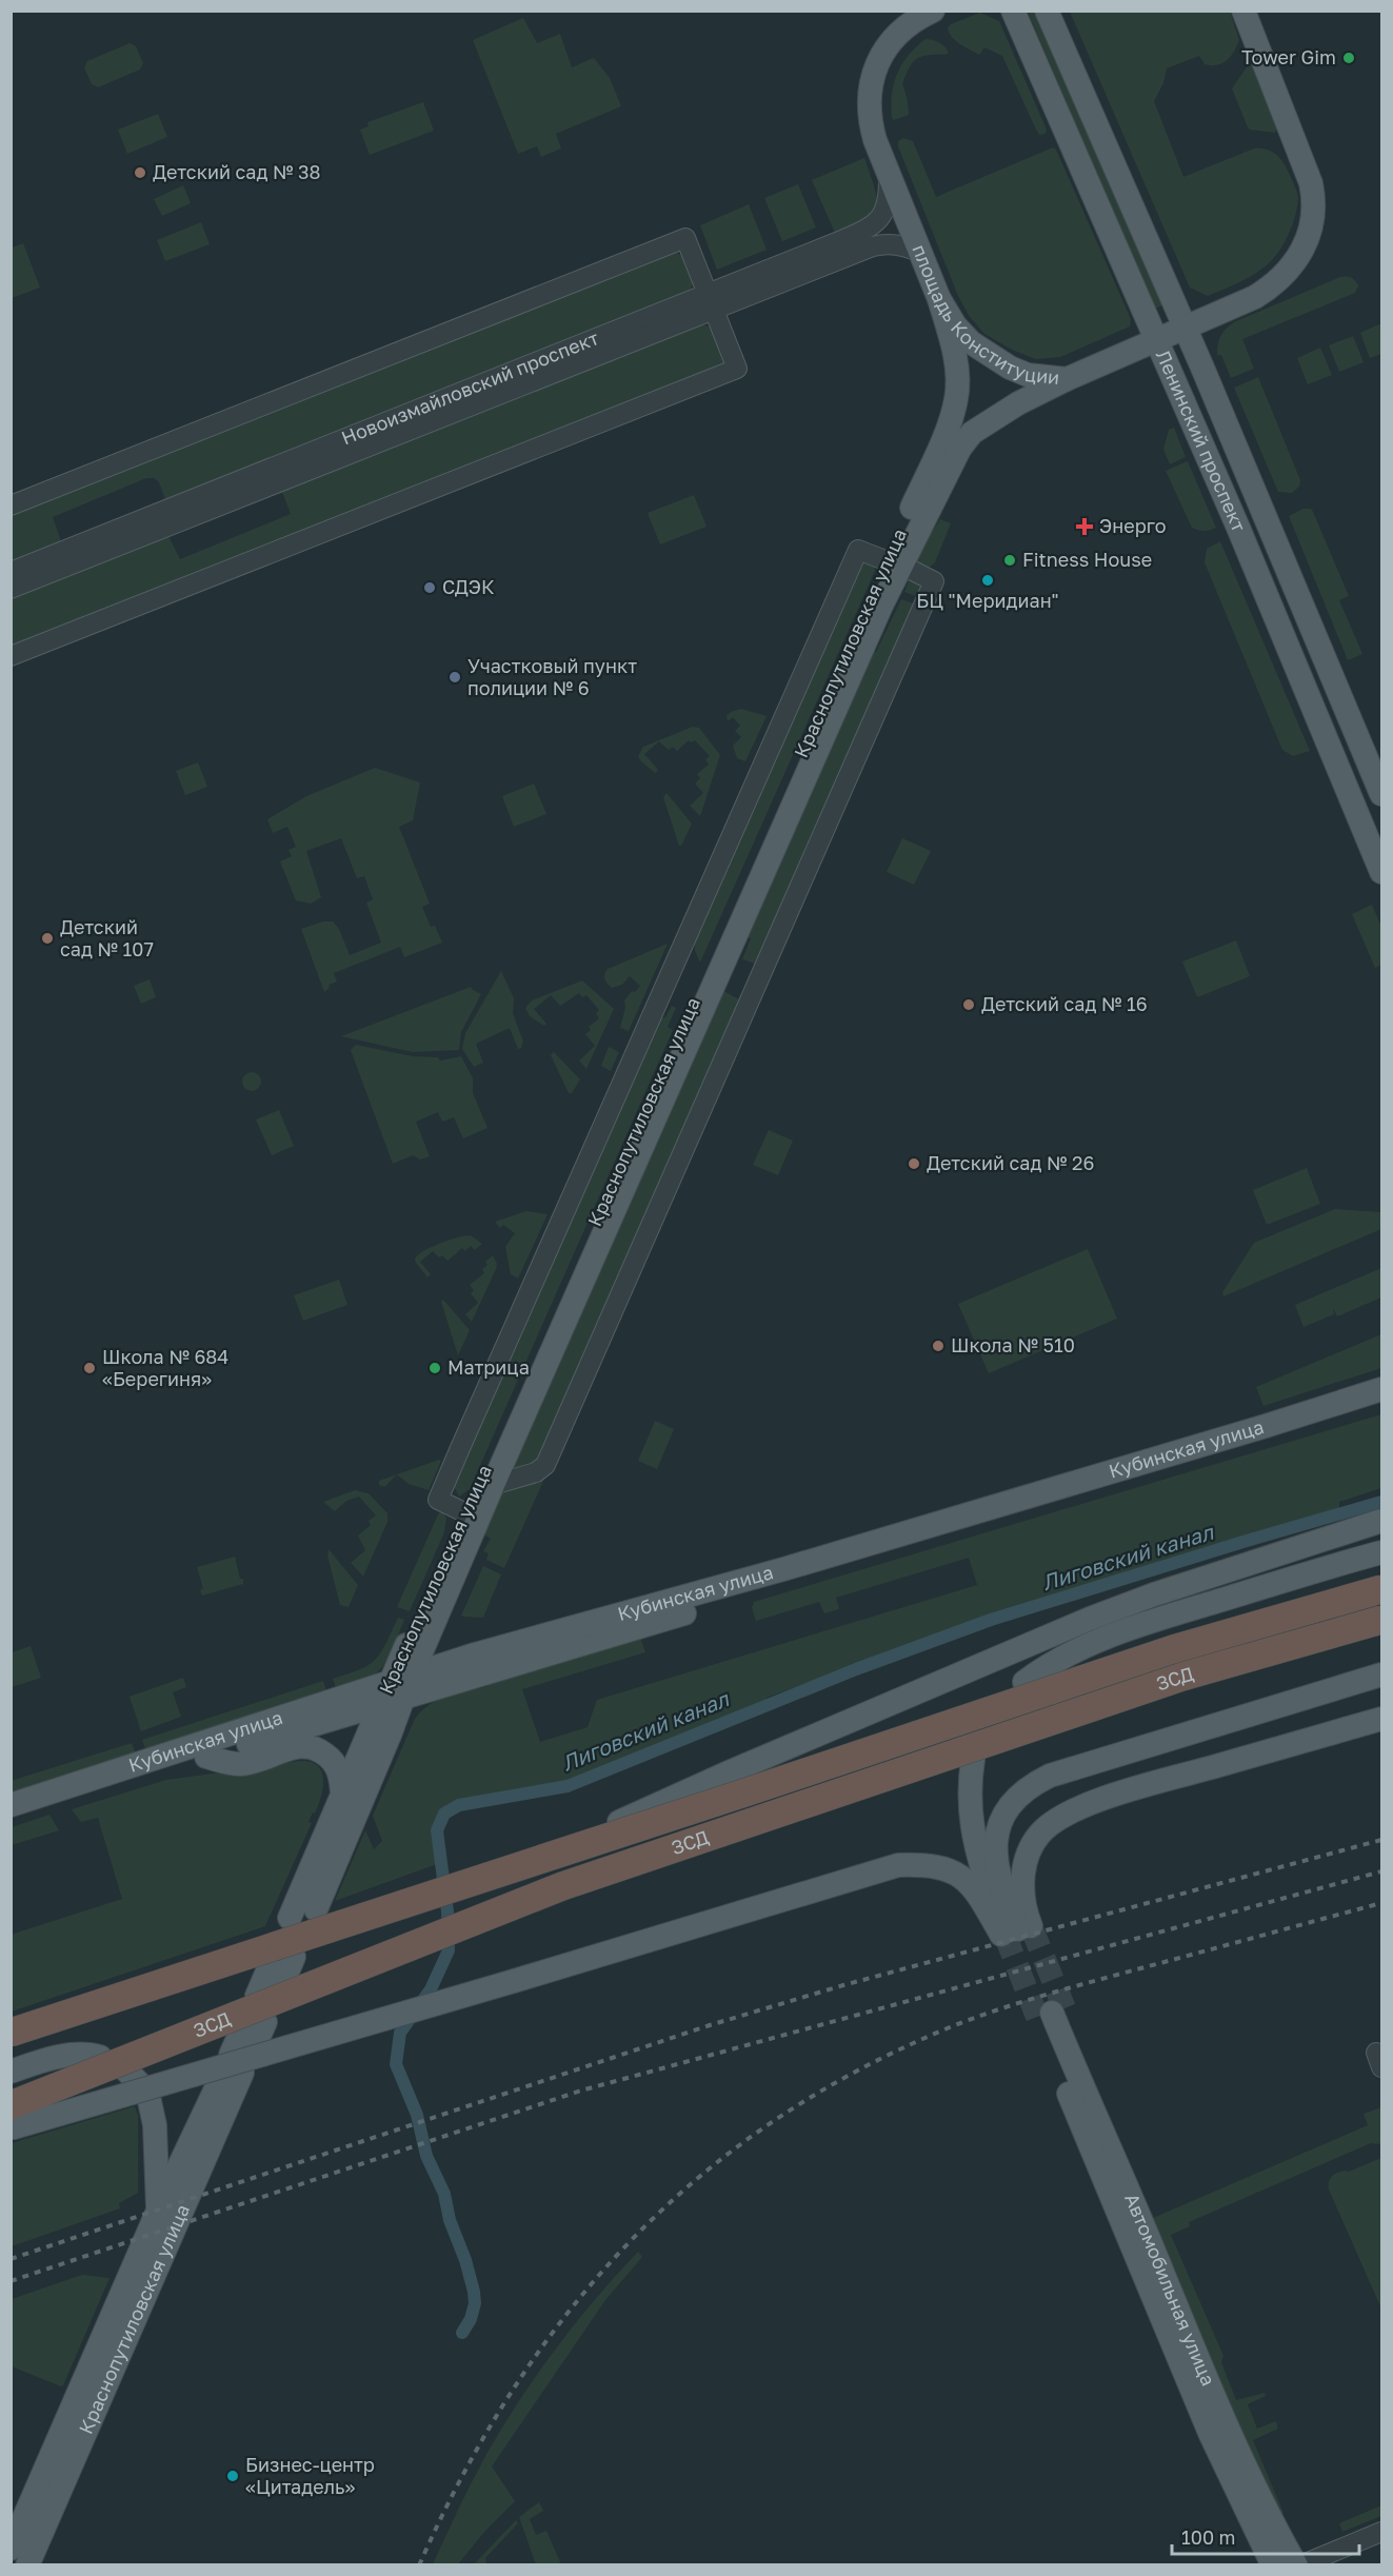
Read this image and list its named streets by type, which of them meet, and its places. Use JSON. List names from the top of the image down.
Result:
{
  "streets": {
    "highway": ["ЗСД"],
    "main road": [
      "площадь Конституции",
      "Ленинский проспект",
      "Краснопутиловская улица",
      "Кубинская улица",
      "Автомобильная улица"
    ],
    "street": ["Новоизмайловский проспект"]
  },
  "crossings": [
    ["площадь Конституции", "Новоизмайловский проспект"],
    ["площадь Конституции", "Ленинский проспект"],
    ["площадь Конституции", "Краснопутиловская улица"],
    ["Краснопутиловская улица", "Кубинская улица"]
  ],
  "water": ["Лиговский канал"],
  "places": {
    "other": [
      "Tower Gim",
      "Детский сад № 38",
      "Fitness House",
      "БЦ \"Меридиан\"",
      "СДЭК",
      "Участковый пункт полиции № 6",
      "Детский сад № 107",
      "Детский сад № 16",
      "Детский сад № 26",
      "Школа № 510",
      "Школа № 684 «Берегиня»",
      "Матрица",
      "Бизнес-центр «Цитадель»"
    ],
    "health": ["Энерго"]
  },
  "scale_bar": "100 m"
}
